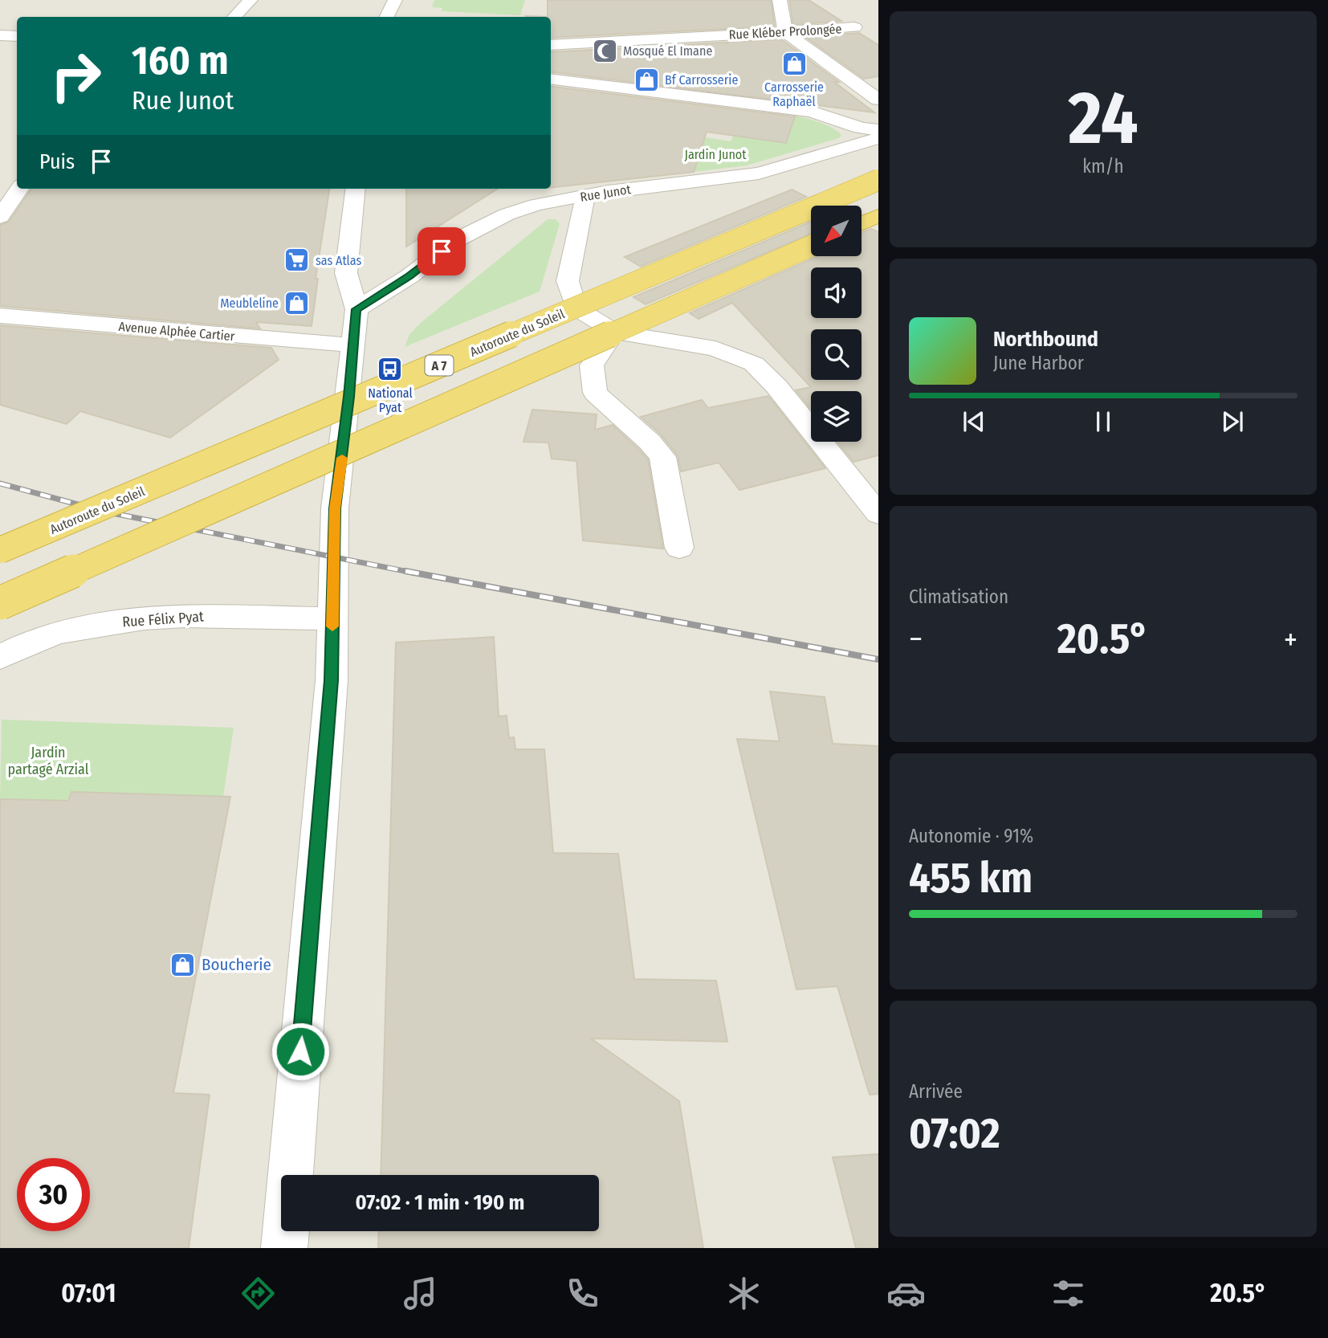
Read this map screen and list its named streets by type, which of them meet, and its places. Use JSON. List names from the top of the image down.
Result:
{
  "streets": {
    "highway": ["Autoroute du Soleil", "A 7"],
    "street": [
      "Rue Kléber Prolongée",
      "Rue Junot",
      "Avenue Alphée Cartier",
      "Rue Félix Pyat"
    ]
  },
  "parks": ["Jardin Junot", "Jardin partagé Arzial"],
  "places": {
    "mosque": ["Mosqué El Imane"],
    "shop": [
      "Carrosserie Raphaël",
      "Bf Carrosserie",
      "Meubleline",
      "Boucherie"
    ],
    "supermarket": ["sas Atlas"],
    "bus stop": ["National Pyat"]
  },
  "north": "bottom left",
  "page": {
    "tile": [
      ["24", "km/h"],
      "Climatisation",
      ["Autonomie · 91%", "455 km"],
      ["Arrivée", "07:02"]
    ],
    "turn": ["160 m", "Rue Junot"],
    "then": "Puis",
    "song": ["Northbound", "June Harbor"],
    "heat": ["−", "20.5°", "+"],
    "limit": "30",
    "trip": "07:02 · 1 min · 190 m",
    "tabs": ["07:01", "20.5°"]
  }
}
